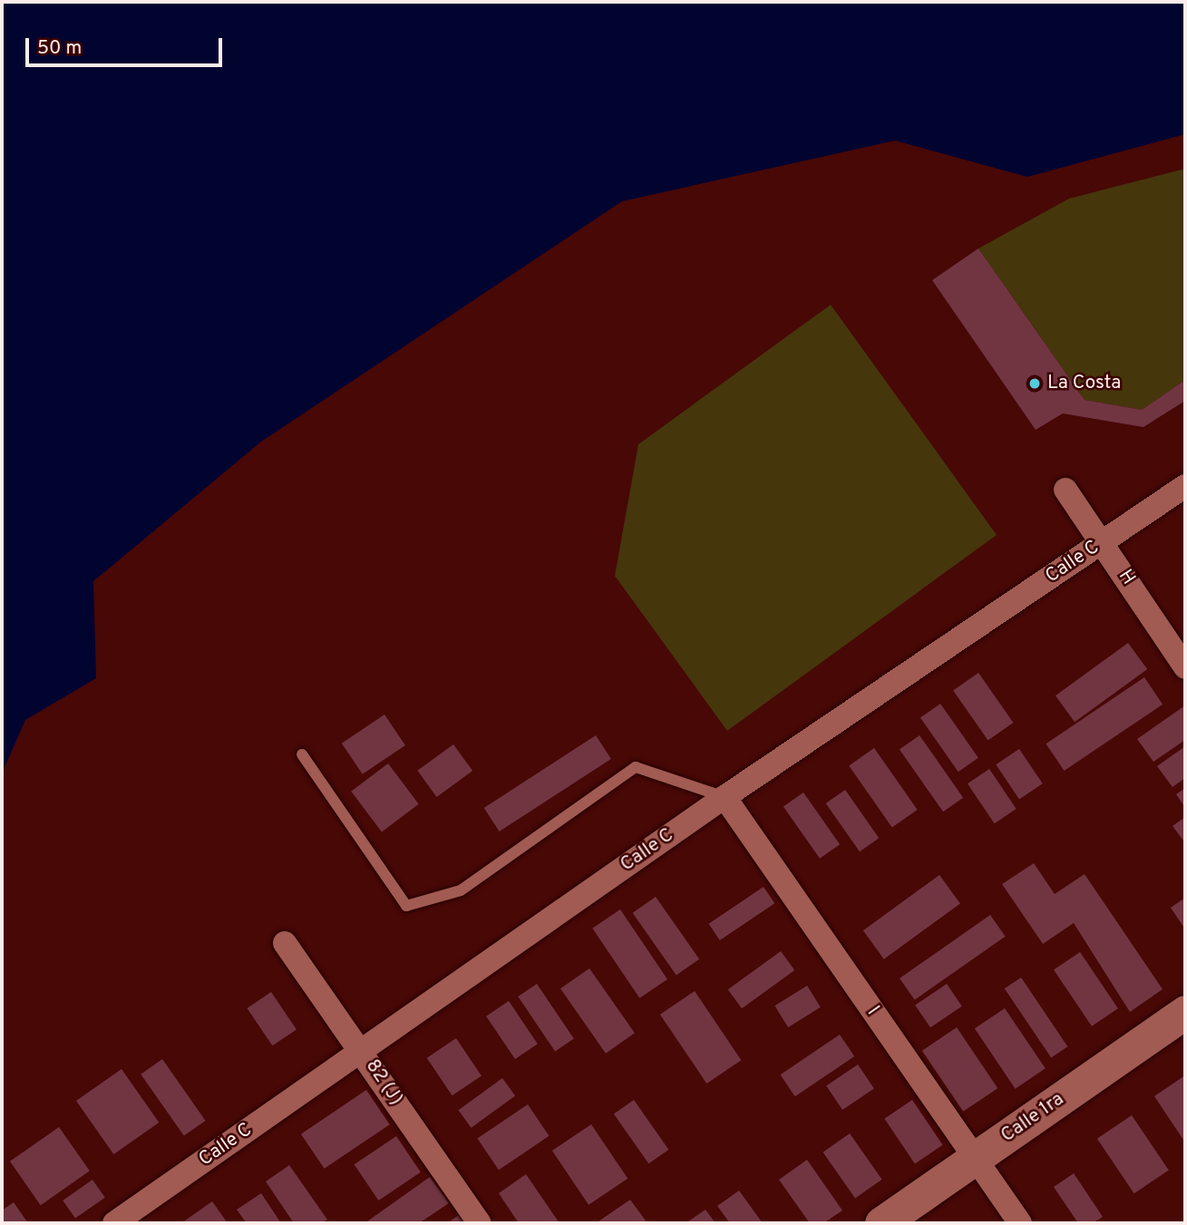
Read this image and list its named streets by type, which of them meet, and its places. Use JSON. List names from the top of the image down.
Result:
{
  "streets": {
    "main road": ["Calle 1ra"],
    "street": [
      "Calle C",
      "H",
      "I",
      "82 (J)"
    ]
  },
  "crossings": [
    ["Calle C", "H"],
    ["Calle C", "I"],
    ["Calle C", "82 (J)"],
    ["I", "Calle 1ra"]
  ],
  "places": ["La Costa"],
  "scale_bar": "50 m"
}
